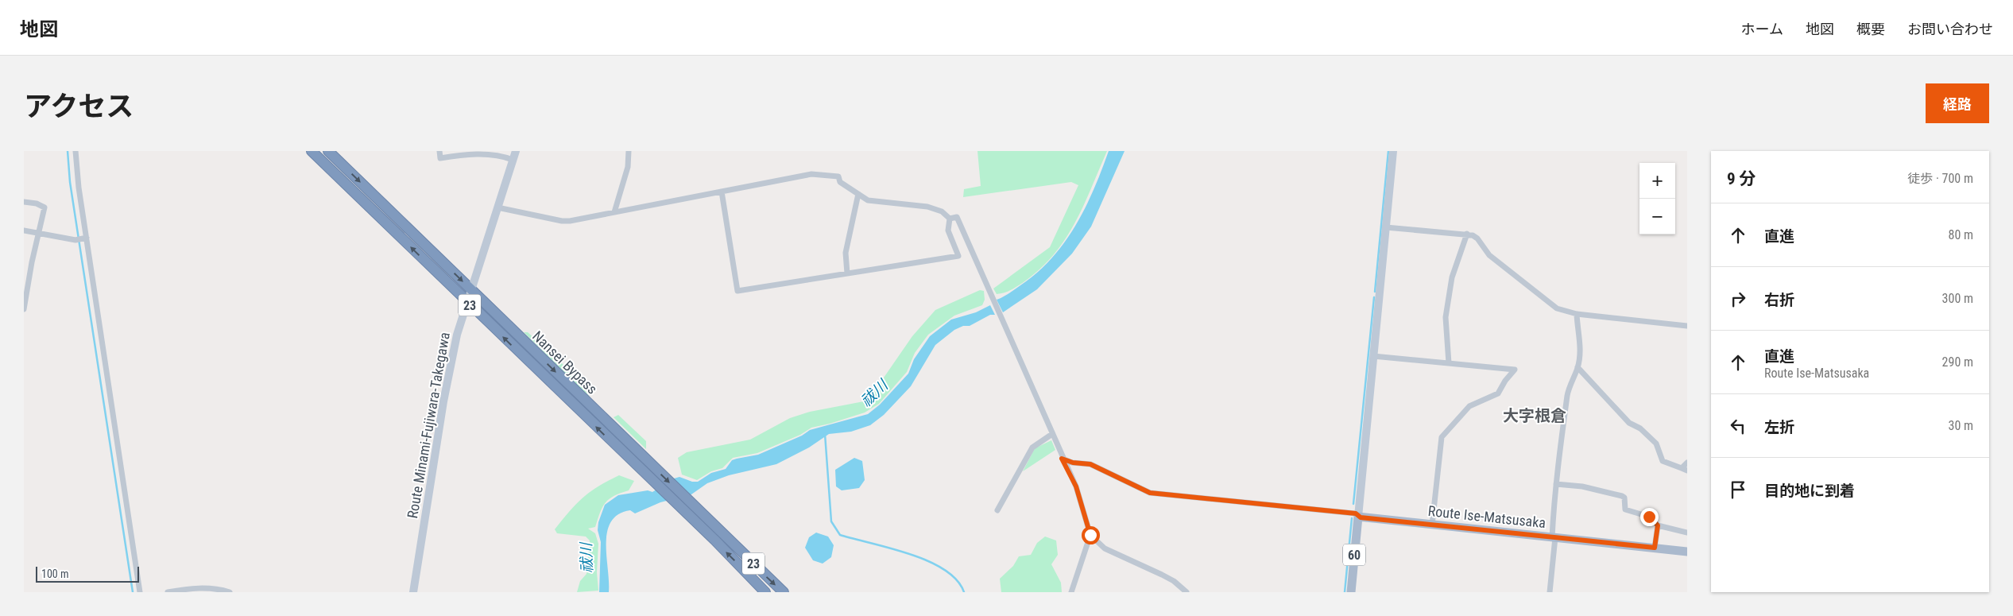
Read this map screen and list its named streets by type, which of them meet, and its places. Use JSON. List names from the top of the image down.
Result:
{
  "streets": {
    "highway": ["23", "Nansei Bypass"],
    "main road": ["Route Minami-Fujiwara-Takegawa", "Route Ise-Matsusaka", "60"]
  },
  "crossings": [
    ["Nansei Bypass", "Route Minami-Fujiwara-Takegawa"],
    ["Route Ise-Matsusaka", "60"]
  ],
  "districts": ["大字根倉"],
  "water": ["祓川"],
  "scale_bar": "100 m",
  "page": {
    "header": "地図",
    "nav": [
      "ホーム",
      "地図",
      "概要",
      "お問い合わせ"
    ],
    "title": "アクセス",
    "buttons": "経路",
    "heading": ["9 分", "徒歩 · 700 m"],
    "map_buttons": ["+", "−"],
    "list": [
      ["直進", "80 m"],
      ["右折", "300 m"],
      ["直進", "Route Ise-Matsusaka", "290 m"],
      ["左折", "30 m"],
      "目的地に到着"
    ],
    "scale": "100 m"
  }
}
